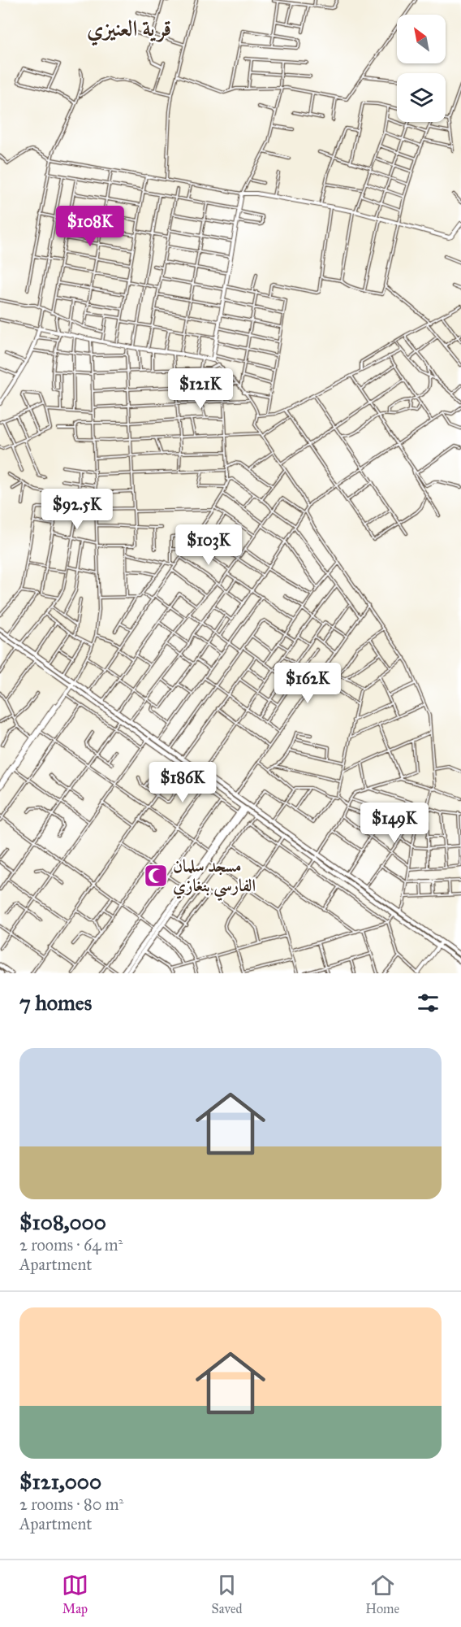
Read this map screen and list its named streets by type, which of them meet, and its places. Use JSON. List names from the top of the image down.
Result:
{
  "districts": ["قرية العنيزي"],
  "places": {
    "mosque": ["مسجد سلمان الفارسي بنغازي"]
  },
  "north": "top left",
  "page": {
    "price": [
      "$108K",
      "$121K",
      "$92.5K",
      "$103K",
      "$162K",
      "$186K",
      "$149K"
    ],
    "heading": "7 homes",
    "list": [
      {
        "name": "$108,000",
        "note": "2 rooms · 64 m² · Apartment"
      },
      {
        "name": "$121,000",
        "note": "2 rooms · 80 m² · Apartment"
      }
    ],
    "tabs": ["Map", "Saved", "Home"]
  }
}
